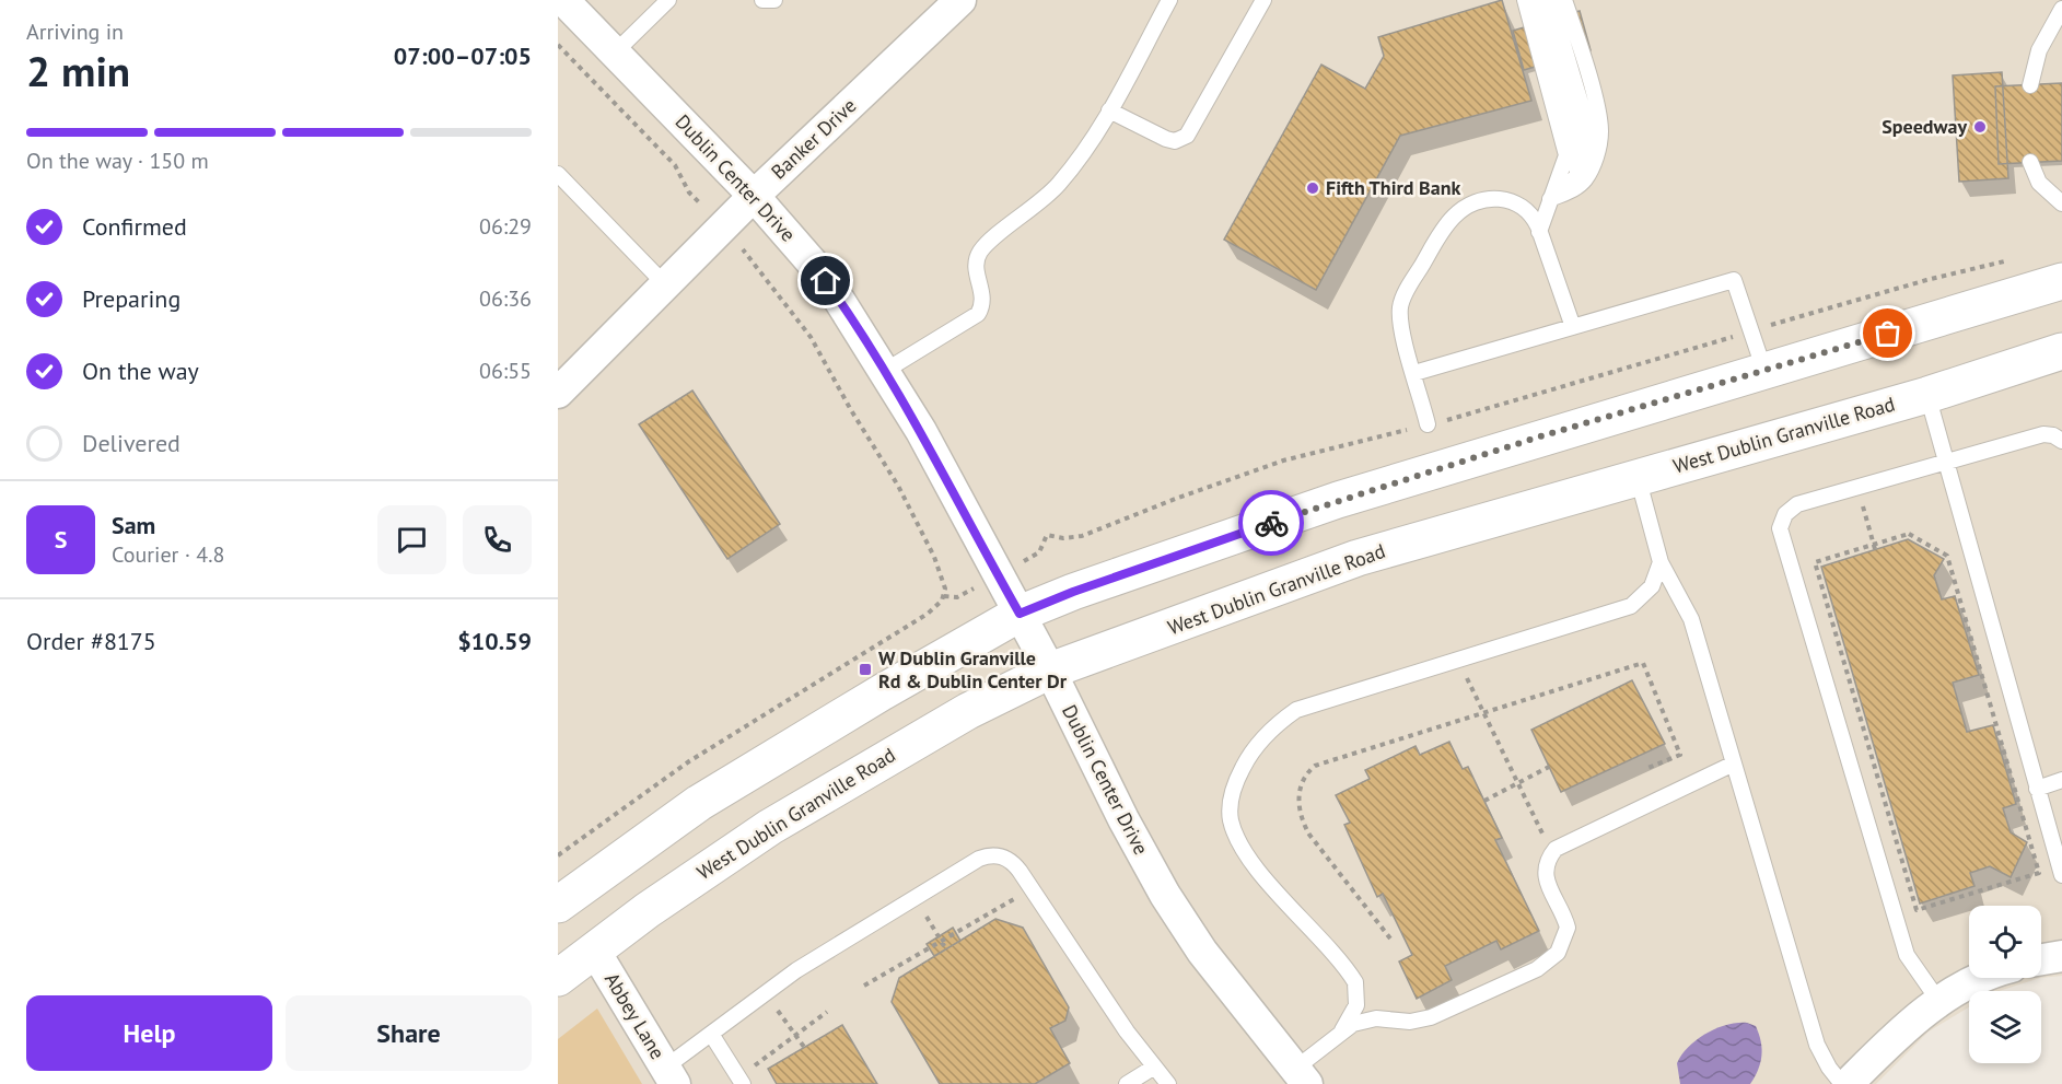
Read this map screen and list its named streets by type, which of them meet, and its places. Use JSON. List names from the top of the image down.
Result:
{
  "streets": {
    "main road": ["West Dublin Granville Road"],
    "street": ["Banker Drive", "Dublin Center Drive", "Abbey Lane"]
  },
  "crossings": [
    ["Banker Drive", "Dublin Center Drive"],
    ["Dublin Center Drive", "West Dublin Granville Road"],
    ["West Dublin Granville Road", "Abbey Lane"]
  ],
  "places": {
    "other": ["Speedway", "Fifth Third Bank"],
    "transit": ["W Dublin Granville Rd & Dublin Center Dr"]
  },
  "page": {
    "heading": ["2 min", "Arriving in", "07:00–07:05"],
    "panel": [
      "Sam",
      "Courier · 4.8",
      "Order #8175",
      "$10.59"
    ],
    "bar": "On the way · 150 m",
    "list": [
      ["Confirmed", "06:29"],
      ["Preparing", "06:36"],
      ["On the way", "06:55"],
      "Delivered"
    ],
    "round": "S",
    "buttons": ["Help", "Share"]
  }
}
